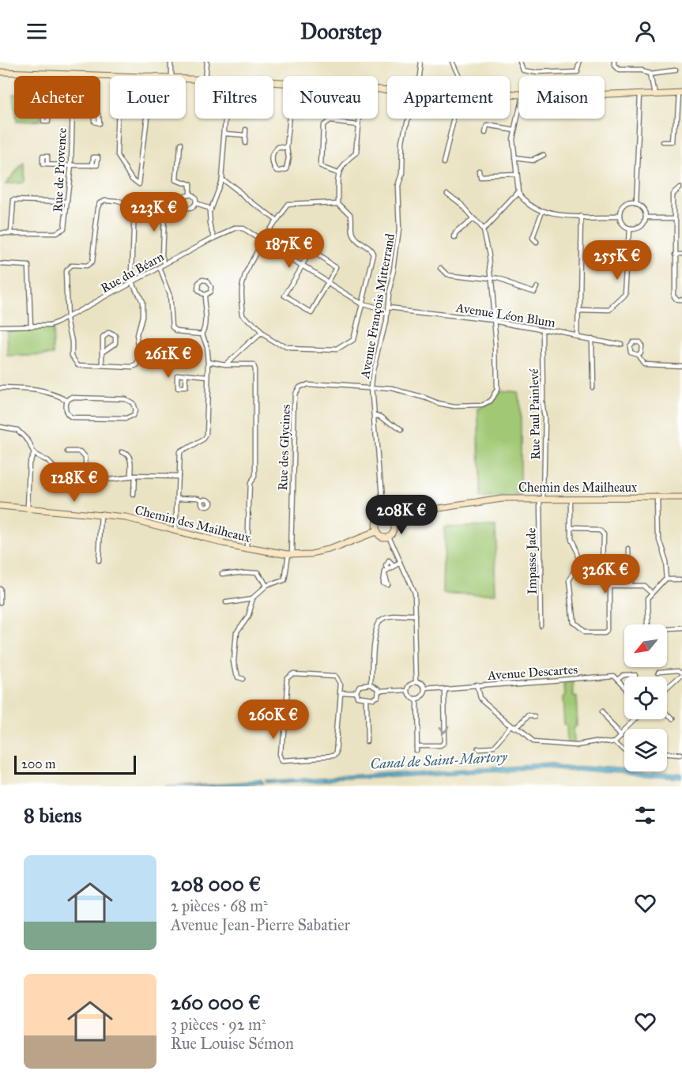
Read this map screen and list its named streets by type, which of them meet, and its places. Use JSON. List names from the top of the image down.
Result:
{
  "streets": {
    "street": [
      "Rue de Provence",
      "Rue du Béarn",
      "Avenue François Mitterrand",
      "Avenue Léon Blum",
      "Rue Paul Painlevé",
      "Rue des Glycines",
      "Chemin des Mailheaux",
      "Impasse Jade",
      "Avenue Descartes"
    ]
  },
  "crossings": [
    ["Avenue François Mitterrand", "Avenue Léon Blum"],
    ["Avenue François Mitterrand", "Rue des Glycines"],
    ["Avenue François Mitterrand", "Chemin des Mailheaux"],
    ["Avenue Léon Blum", "Rue Paul Painlevé"],
    ["Avenue Léon Blum", "Rue des Glycines"],
    ["Rue Paul Painlevé", "Chemin des Mailheaux"],
    ["Rue Paul Painlevé", "Impasse Jade"],
    ["Rue des Glycines", "Chemin des Mailheaux"],
    ["Chemin des Mailheaux", "Impasse Jade"]
  ],
  "water": ["Canal de Saint-Martory"],
  "scale_bar": "200 m",
  "north": "bottom left",
  "page": {
    "header": "Doorstep",
    "chip": [
      "Acheter",
      "Louer",
      "Filtres",
      "Nouveau",
      "Appartement",
      "Maison"
    ],
    "price": [
      "223K €",
      "187K €",
      "255K €",
      "261K €",
      "128K €",
      "208K €",
      "326K €",
      "260K €"
    ],
    "scale": "200 m",
    "heading": "8 biens",
    "list": [
      {
        "name": "208 000 €",
        "note": "2 pièces · 68 m² · Avenue Jean-Pierre Sabatier"
      },
      {
        "name": "260 000 €",
        "note": "3 pièces · 92 m² · Rue Louise Sémon"
      }
    ]
  }
}
